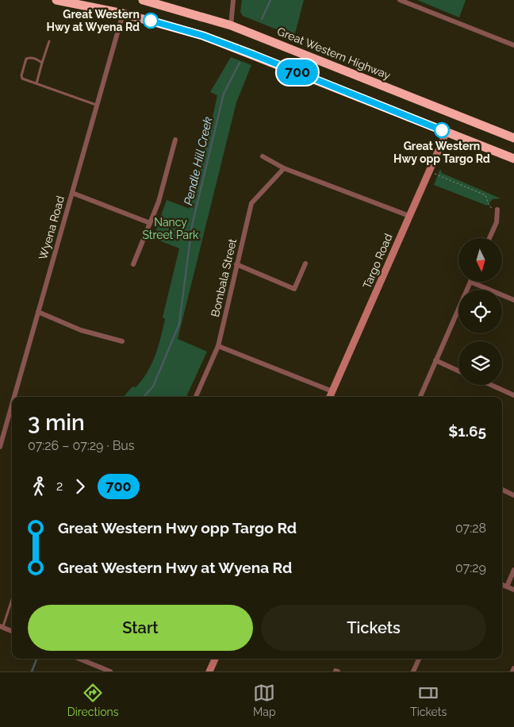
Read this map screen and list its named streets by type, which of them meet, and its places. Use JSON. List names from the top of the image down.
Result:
{
  "streets": {
    "highway": ["Great Western Highway"],
    "street": ["Wyena Road", "Targo Road", "Bombala Street"]
  },
  "water": ["Pendle Hill Creek"],
  "parks": ["Nancy Street Park"],
  "places": ["Great Western Hwy at Wyena Rd", "Great Western Hwy opp Targo Rd"],
  "lines": ["bus line 700"],
  "north": "bottom",
  "page": {
    "on_map": "700",
    "heading": ["3 min", "07:26 – 07:29 · Bus", "$1.65"],
    "legs": ["2", "700"],
    "list": [
      {
        "name": "Great Western Hwy opp Targo Rd",
        "value": "07:28"
      },
      {
        "name": "Great Western Hwy at Wyena Rd",
        "value": "07:29"
      }
    ],
    "buttons": ["Start", "Tickets"],
    "tabs": ["Directions", "Map", "Tickets"]
  }
}
